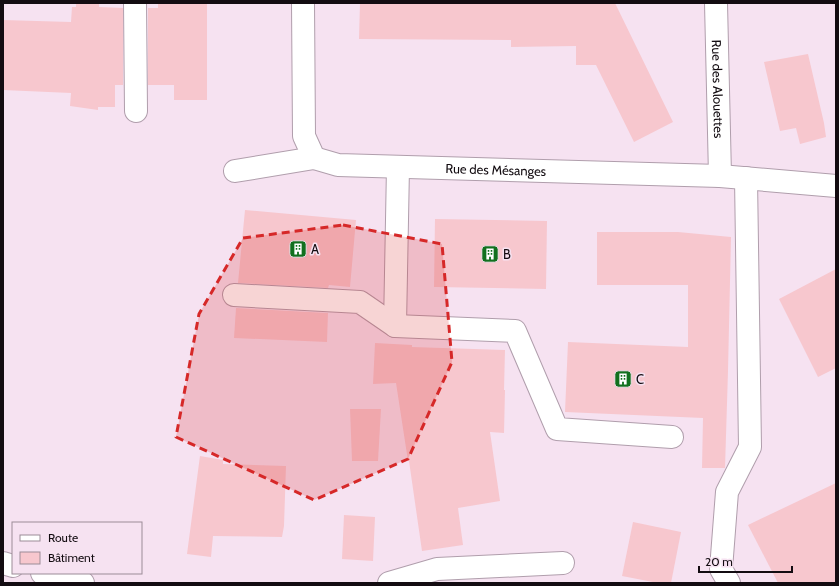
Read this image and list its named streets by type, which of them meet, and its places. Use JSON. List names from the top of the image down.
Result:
{
  "streets": {
    "street": ["Rue des Alouettes", "Rue des Mésanges"]
  },
  "crossings": [
    ["Rue des Alouettes", "Rue des Mésanges"]
  ],
  "places": {
    "building": ["A", "B", "C"]
  },
  "legend": ["Route", "Bâtiment"],
  "scale_bar": "20 m"
}
